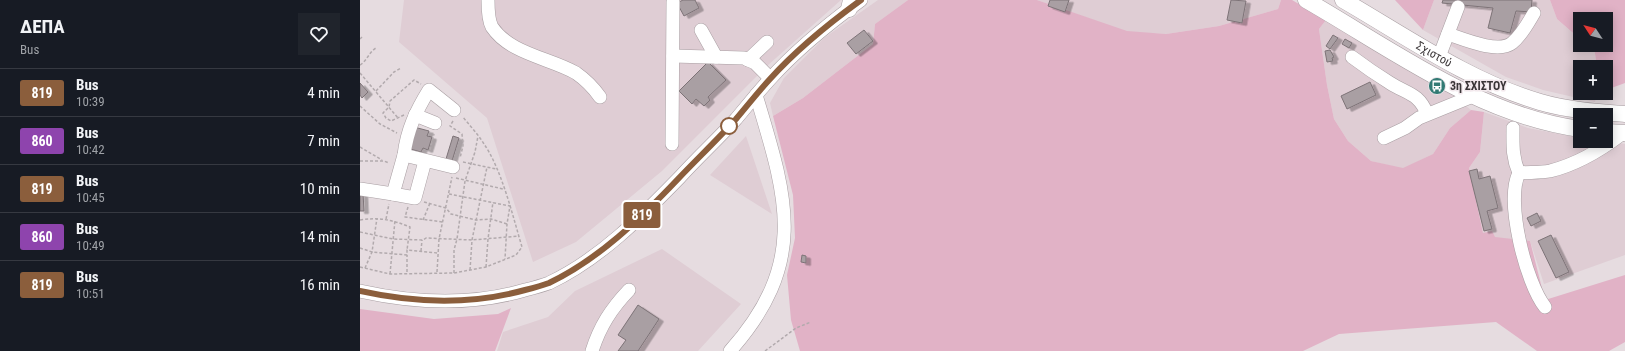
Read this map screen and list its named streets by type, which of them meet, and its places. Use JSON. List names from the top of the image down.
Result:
{
  "streets": {
    "main road": ["Σχιστού"]
  },
  "places": {
    "bus stop": ["3η ΣΧΙΣΤΟΥ"]
  },
  "lines": ["bus line 819"],
  "north": "top left",
  "page": {
    "heading": ["ΔΕΠΑ", "Bus"],
    "on_map": "819",
    "map_buttons": ["+", "−"],
    "list": [
      {
        "mark": "819",
        "name": "Bus",
        "note": "10:39",
        "value": "4 min"
      },
      {
        "mark": "860",
        "name": "Bus",
        "note": "10:42",
        "value": "7 min"
      },
      {
        "mark": "819",
        "name": "Bus",
        "note": "10:45",
        "value": "10 min"
      },
      {
        "mark": "860",
        "name": "Bus",
        "note": "10:49",
        "value": "14 min"
      },
      {
        "mark": "819",
        "name": "Bus",
        "note": "10:51",
        "value": "16 min"
      }
    ]
  }
}
